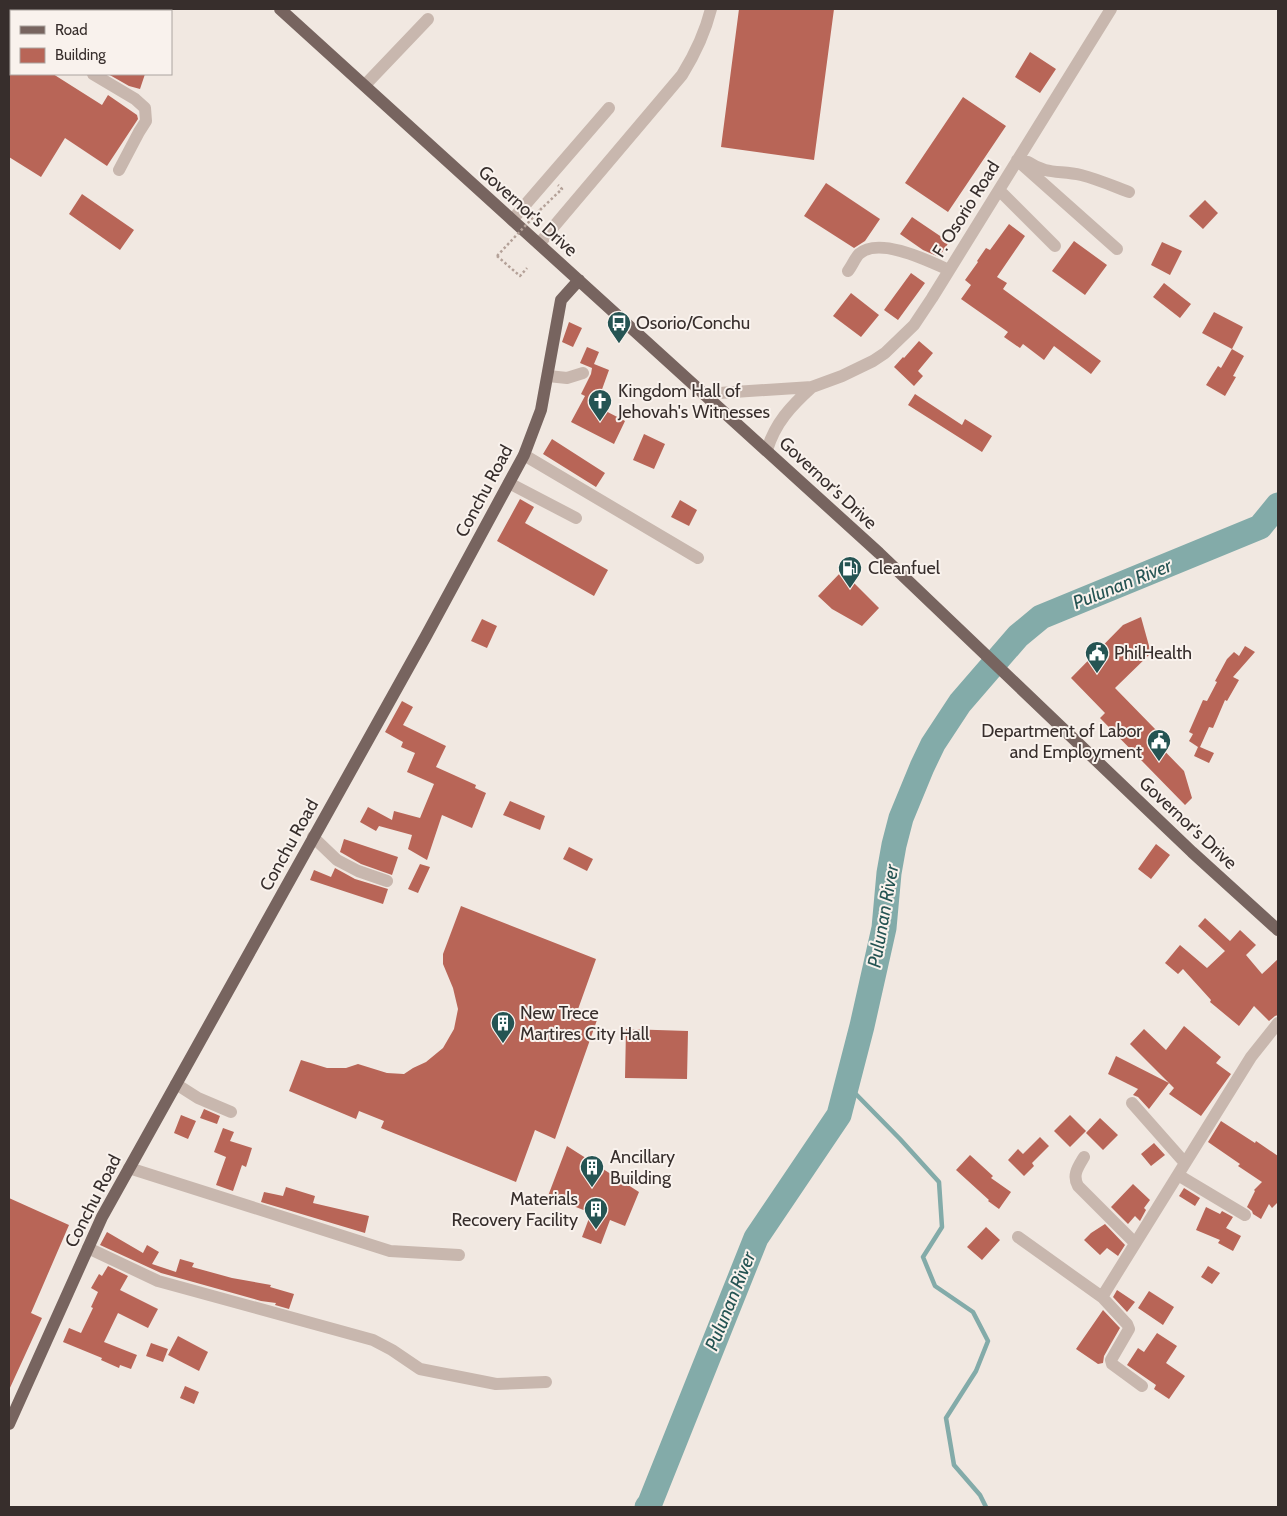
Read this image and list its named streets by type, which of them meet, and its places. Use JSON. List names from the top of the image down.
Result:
{
  "streets": {
    "main road": ["Governor's Drive", "Conchu Road"],
    "street": ["F. Osorio Road"]
  },
  "crossings": [
    ["F. Osorio Road", "Governor's Drive"],
    ["Governor's Drive", "Conchu Road"]
  ],
  "water": ["Pulunan River"],
  "places": {
    "bus stop": ["Osorio/Conchu"],
    "church": ["Kingdom Hall of Jehovah's Witnesses"],
    "fuel station": ["Cleanfuel"],
    "public building": ["PhilHealth", "Department of Labor and Employment"],
    "building": ["New Trece Martires City Hall", "Ancillary Building", "Materials Recovery Facility"]
  },
  "legend": ["Road", "Building"]
}
